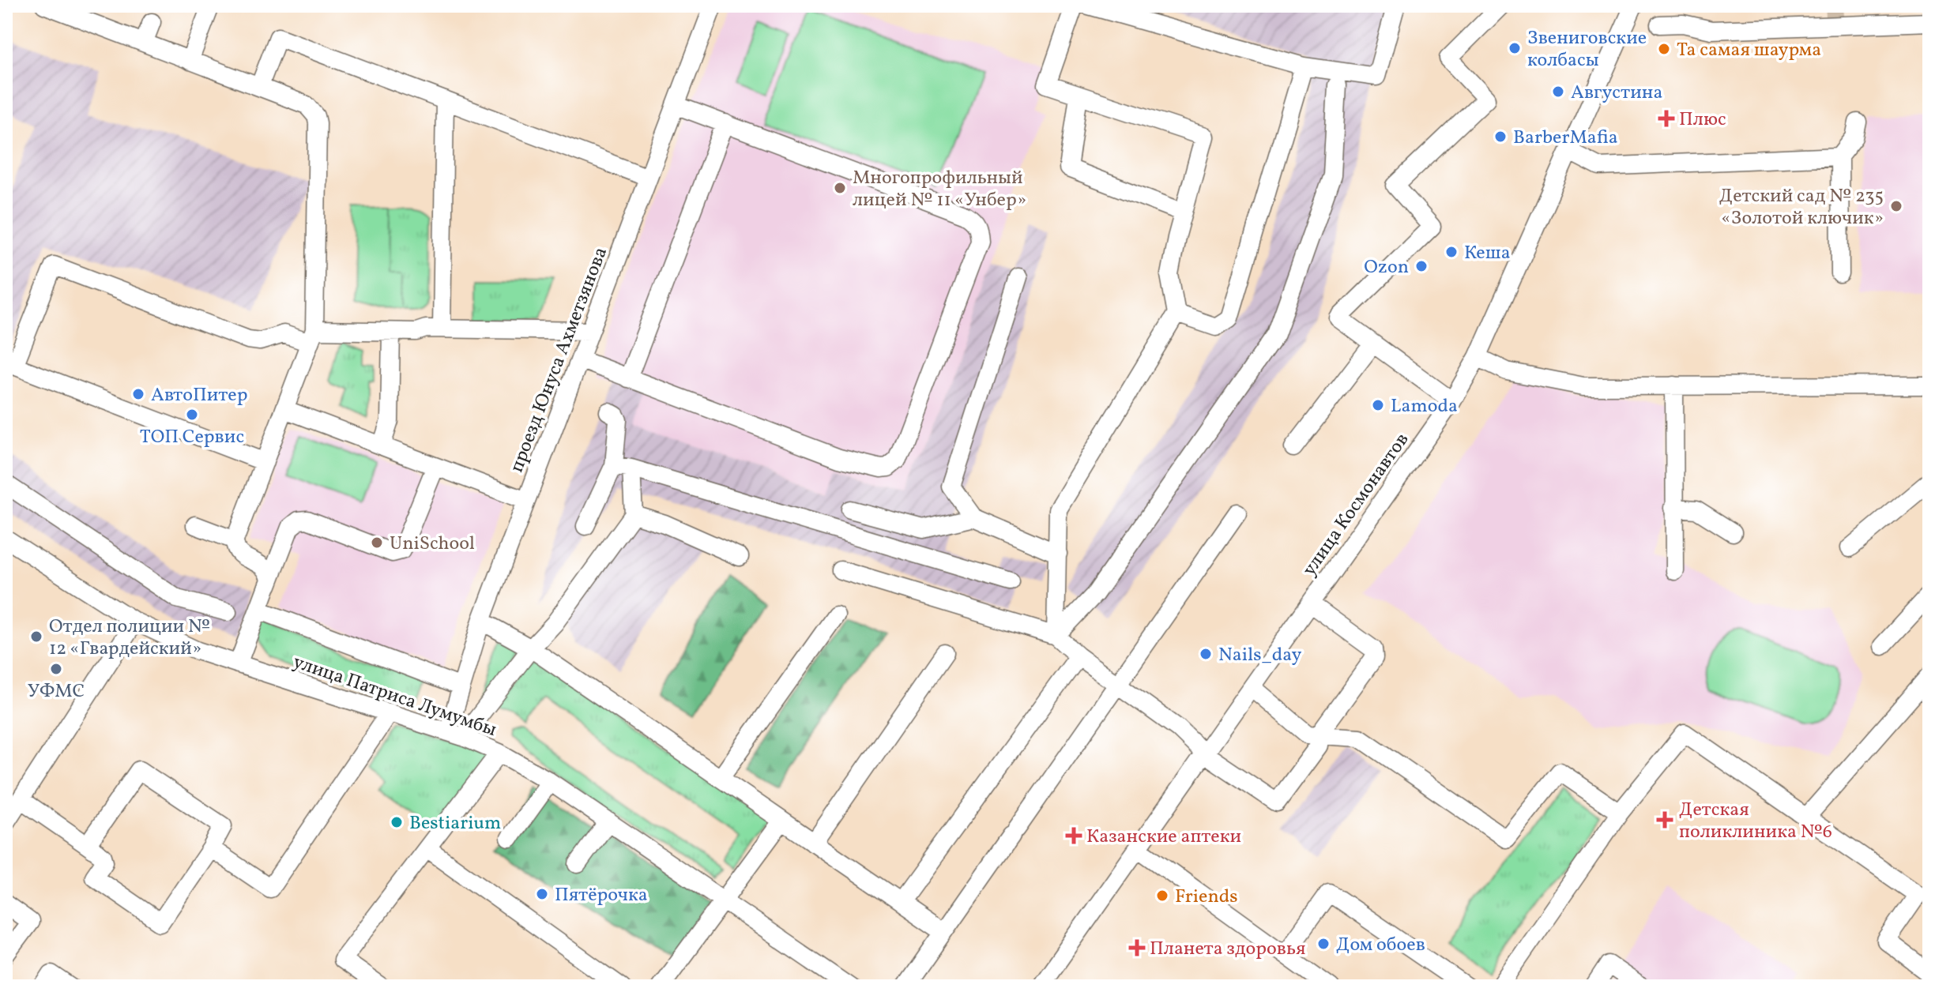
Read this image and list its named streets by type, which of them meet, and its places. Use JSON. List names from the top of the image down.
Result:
{
  "streets": {
    "street": ["проезд Юнуса Ахметзянова", "улица Космонавтов", "улица Патриса Лумумбы"]
  },
  "crossings": [
    ["проезд Юнуса Ахметзянова", "улица Патриса Лумумбы"]
  ],
  "places": {
    "other": [
      "Звениговские колбасы",
      "Та самая шаурма",
      "Августина",
      "BarberMafia",
      "Многопрофильный лицей № 11 «Унбер»",
      "Детский сад № 235 «Золотой ключик»",
      "Кеша",
      "Ozon",
      "АвтоПитер",
      "Lamoda",
      "ТОП Сервис",
      "UniSchool",
      "Отдел полиции № 12 «Гвардейский»",
      "Nails_day",
      "УФМС",
      "Bestiarium",
      "Пятёрочка",
      "Friends",
      "Дом обоев"
    ],
    "health": [
      "Плюс",
      "Детская поликлиника №6",
      "Казанские аптеки",
      "Планета здоровья"
    ]
  }
}
